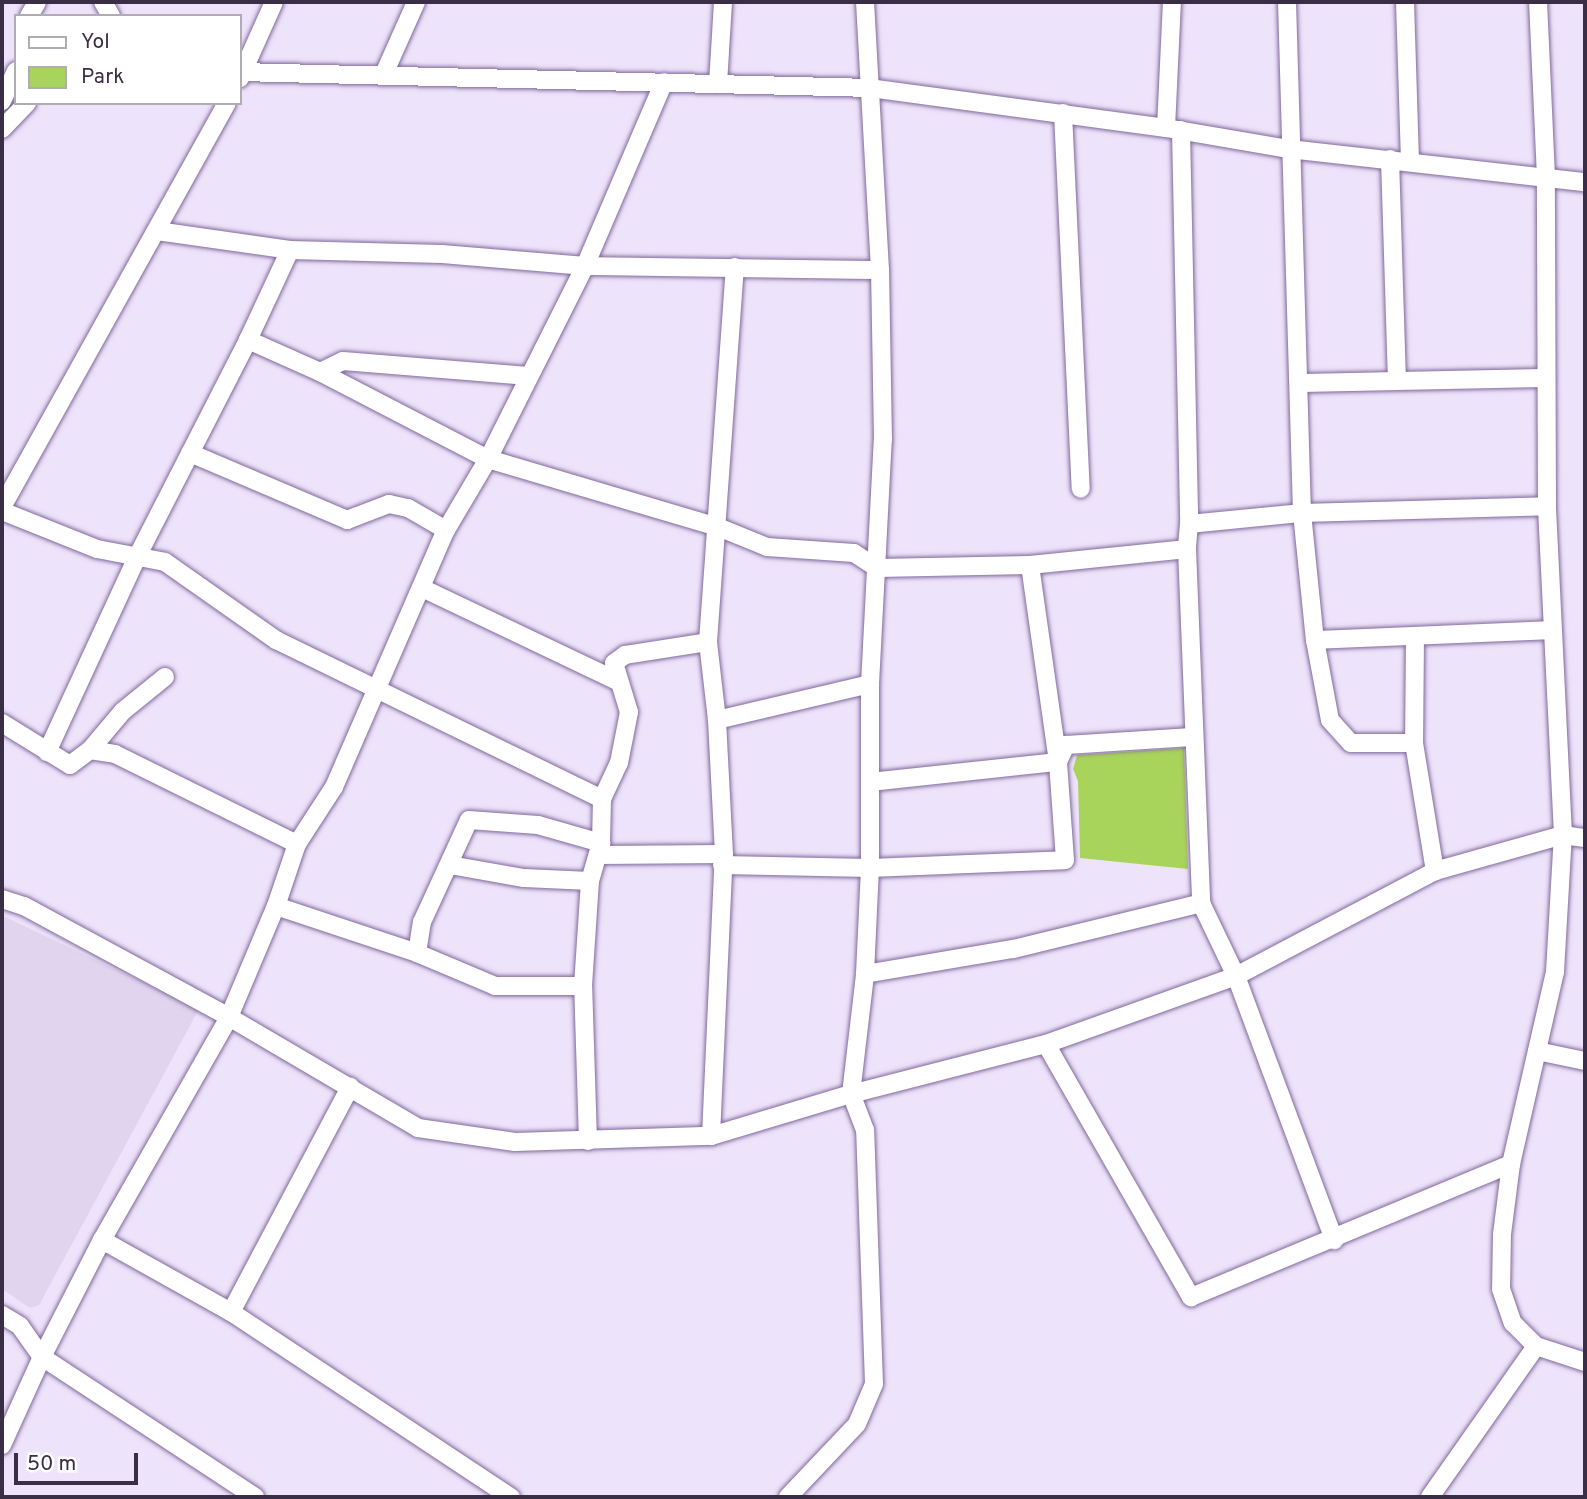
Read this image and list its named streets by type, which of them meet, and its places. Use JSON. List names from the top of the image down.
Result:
{
  "legend": ["Yol", "Park"],
  "scale_bar": "50 m"
}
